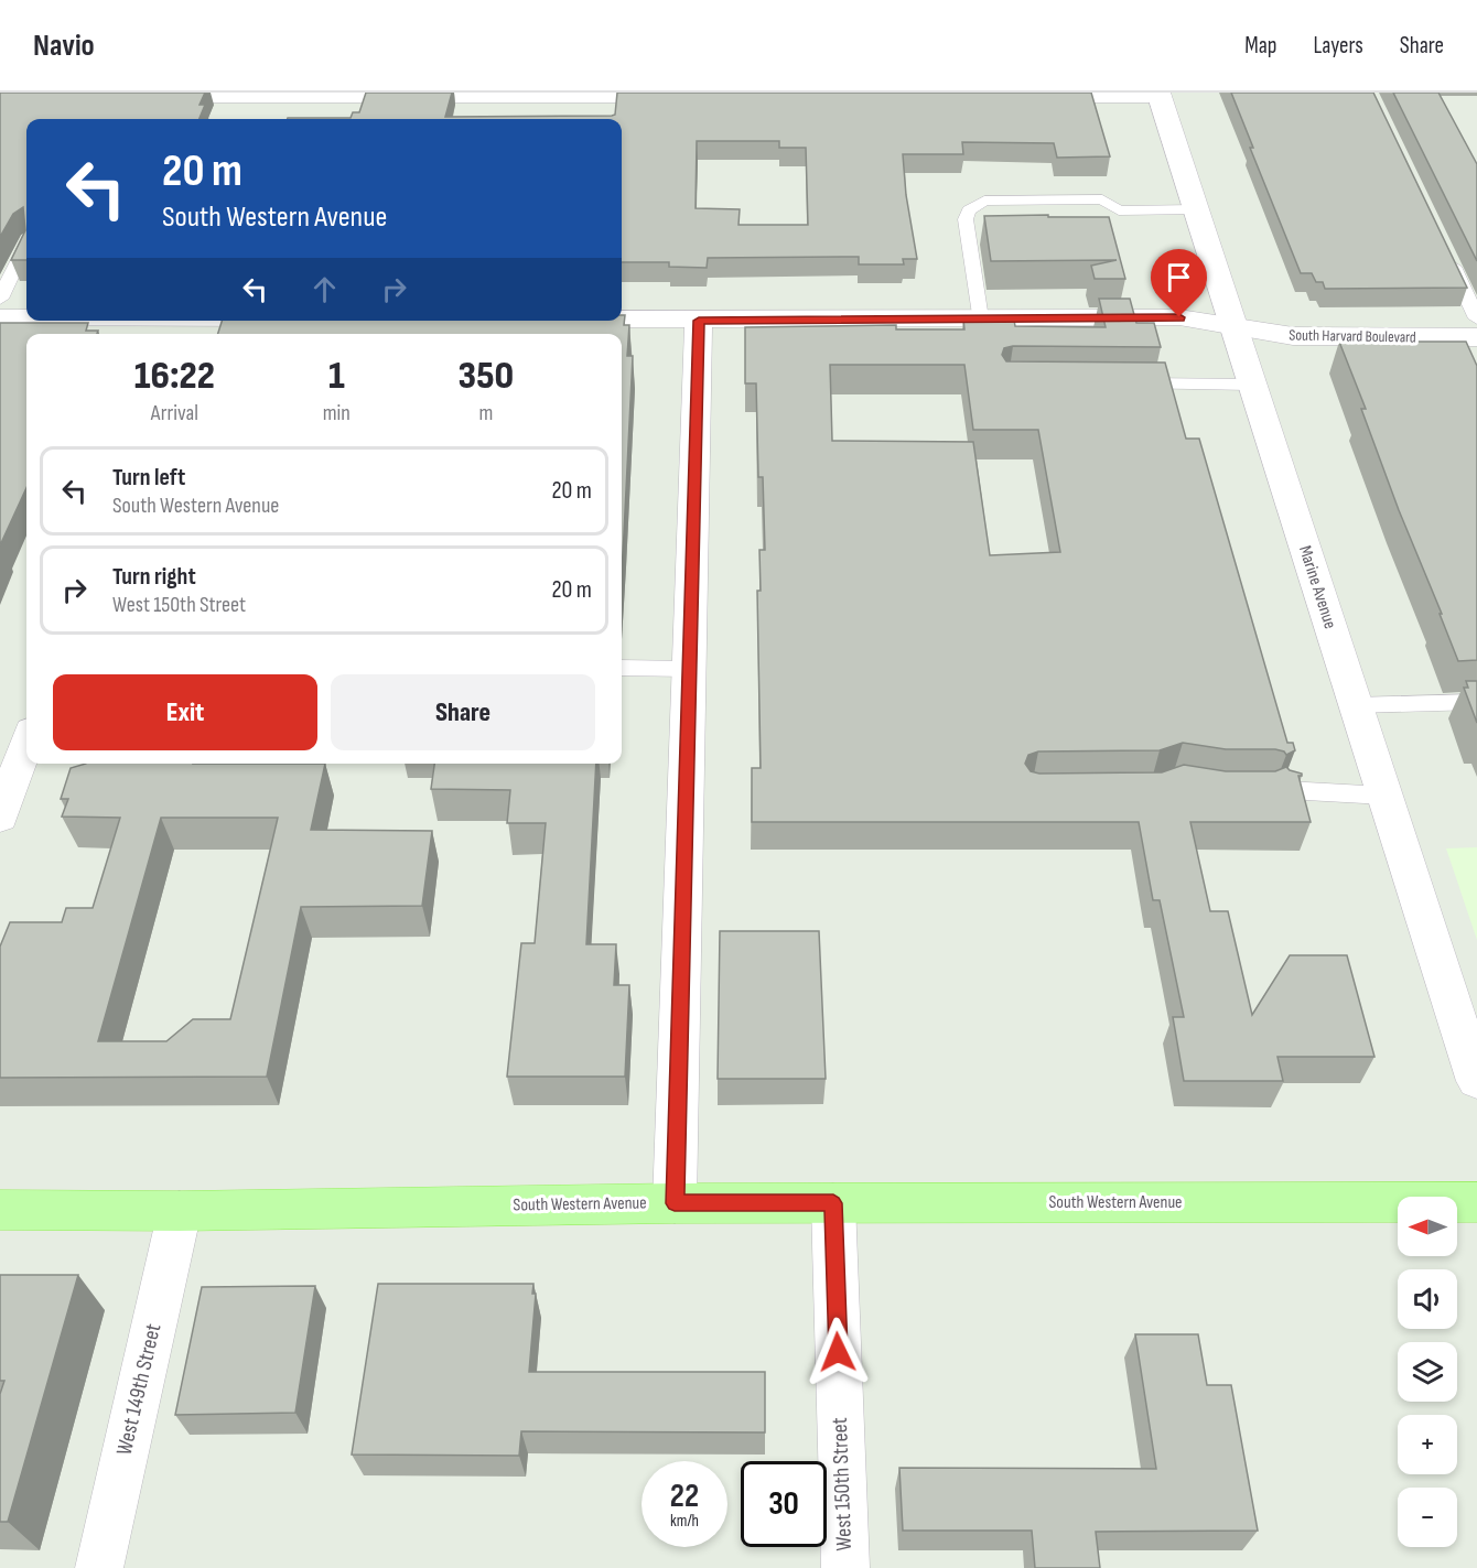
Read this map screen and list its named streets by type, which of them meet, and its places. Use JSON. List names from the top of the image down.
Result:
{
  "streets": {
    "main road": ["South Western Avenue"],
    "street": [
      "South Harvard Boulevard",
      "Marine Avenue",
      "West 149th Street",
      "West 150th Street"
    ]
  },
  "crossings": [
    ["South Harvard Boulevard", "Marine Avenue"],
    ["South Western Avenue", "West 149th Street"],
    ["South Western Avenue", "West 150th Street"]
  ],
  "north": "left",
  "page": {
    "header": "Navio",
    "nav": ["Map", "Layers", "Share"],
    "turn": ["20 m", "South Western Avenue"],
    "eta": [
      "16:22",
      "Arrival",
      "1",
      "min",
      "350",
      "m"
    ],
    "list": [
      {
        "name": "Turn left",
        "note": "South Western Avenue",
        "value": "20 m"
      },
      {
        "name": "Turn right",
        "note": "West 150th Street",
        "value": "20 m"
      }
    ],
    "buttons": ["Exit", "Share"],
    "map_buttons": ["+", "−"],
    "speed": "22 km/h",
    "limit": "30"
  }
}
